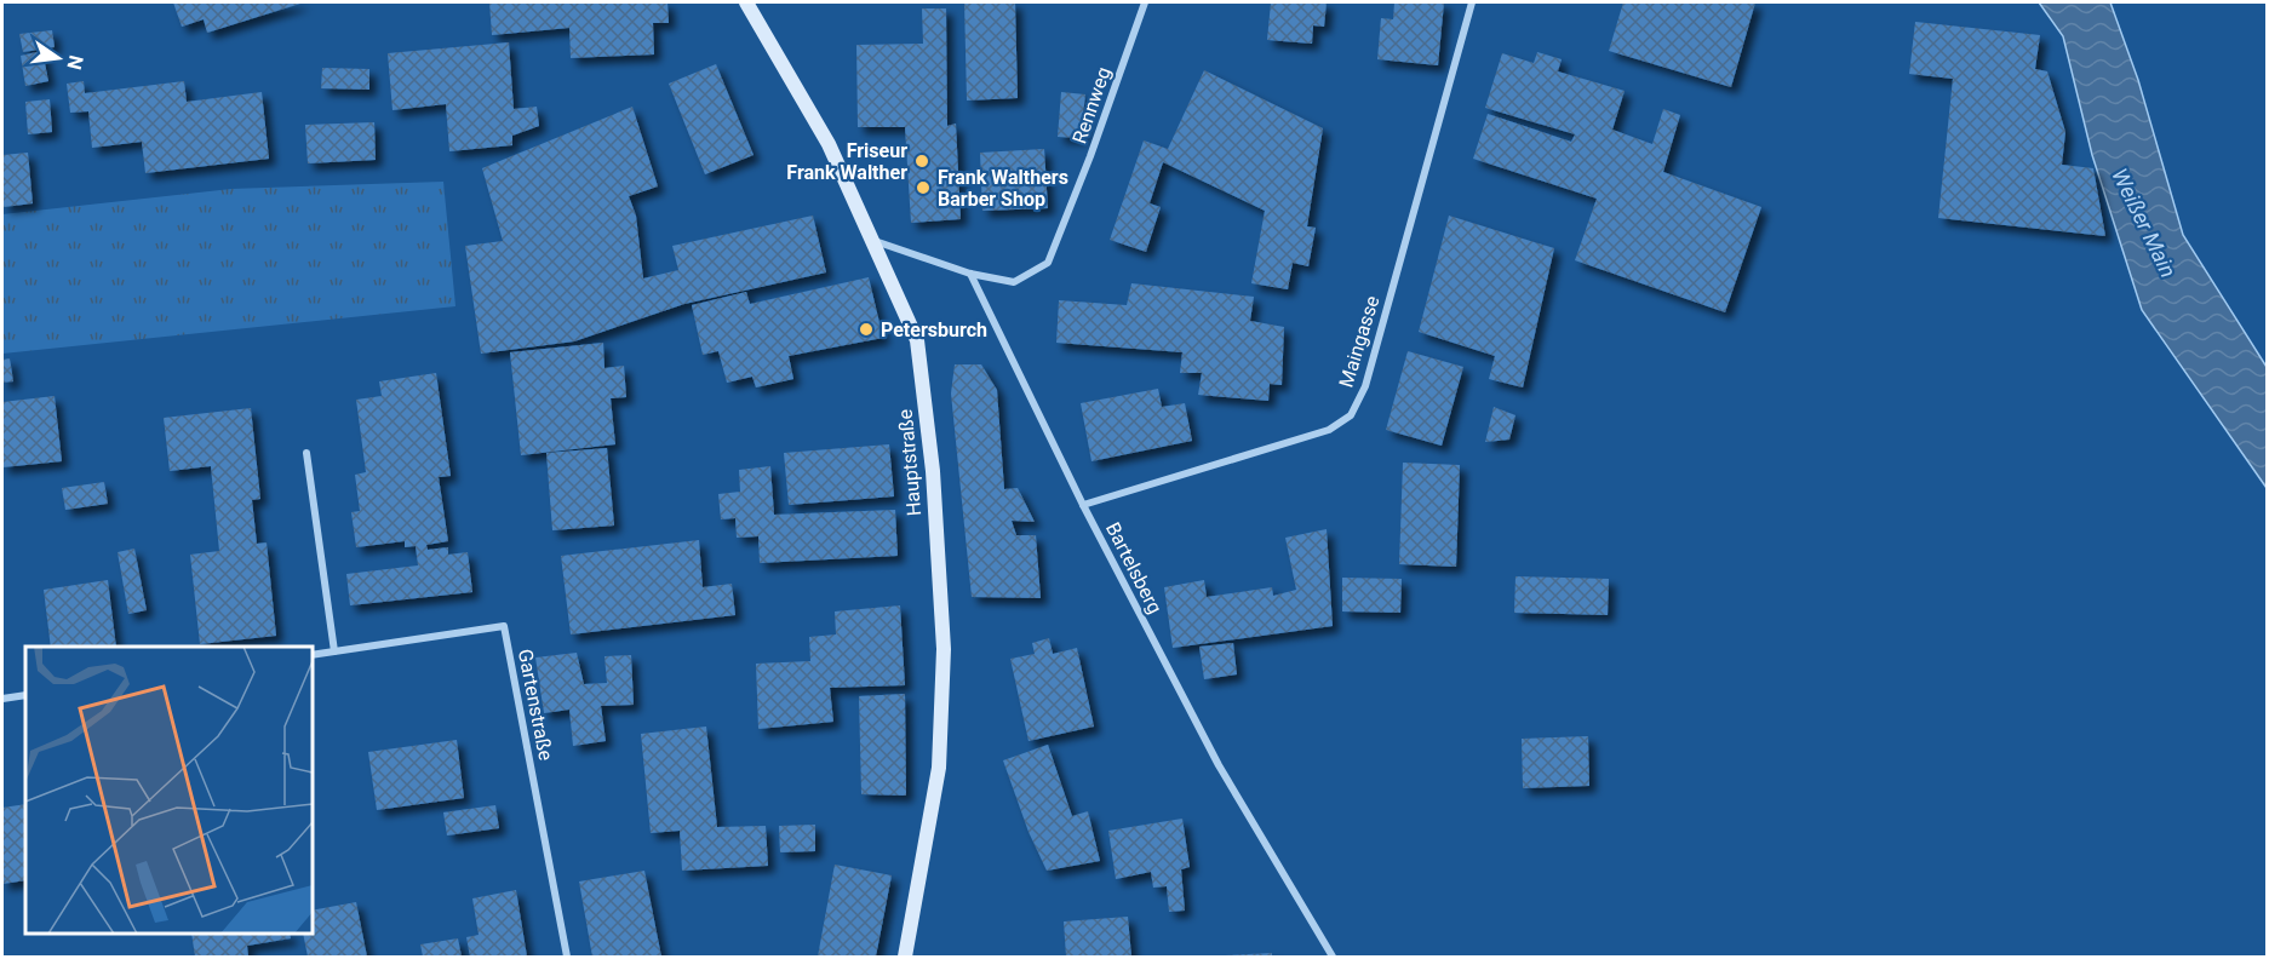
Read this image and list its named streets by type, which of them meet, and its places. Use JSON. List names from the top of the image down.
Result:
{
  "streets": {
    "street": [
      "Rennweg",
      "Maingasse",
      "Hauptstraße",
      "Bartelsberg",
      "Gartenstraße"
    ]
  },
  "crossings": [
    ["Rennweg", "Bartelsberg"],
    ["Maingasse", "Bartelsberg"]
  ],
  "water": ["Weißer Main"],
  "places": ["Friseur Frank Walther", "Frank Walthers Barber Shop", "Petersburch"],
  "north": "right"
}
